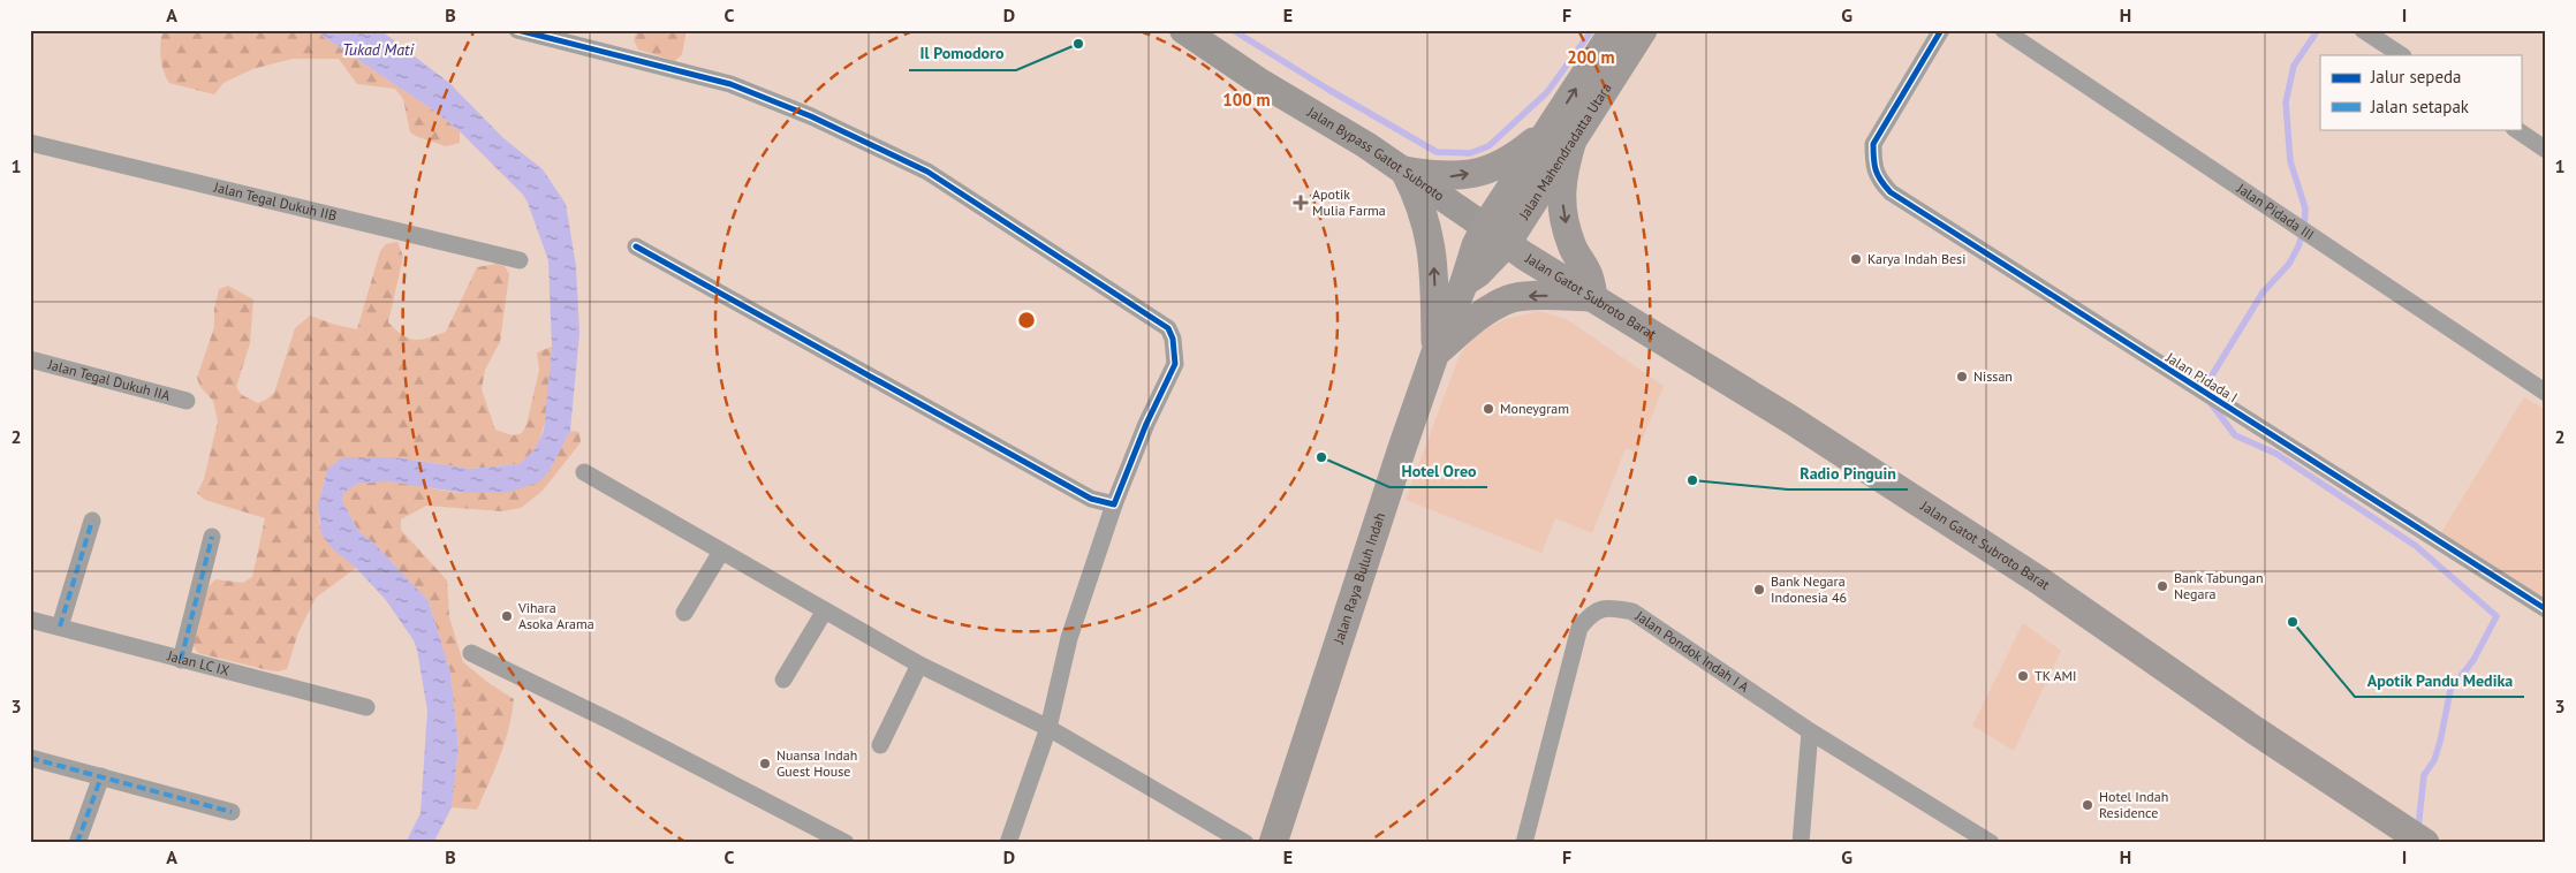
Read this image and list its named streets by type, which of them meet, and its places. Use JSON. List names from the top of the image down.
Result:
{
  "streets": {
    "highway": ["Jalan Mahendradatta Utara", "Jalan Gatot Subroto Barat", "Jalan Raya Buluh Indah"],
    "main road": ["Jalan Bypass Gatot Subroto"],
    "street": [
      "Jalan Tegal Dukuh IIB",
      "Jalan Pidada III",
      "Jalan Pidada I",
      "Jalan Tegal Dukuh IIA",
      "Jalan Pondok Indah I A",
      "Jalan LC IX"
    ]
  },
  "crossings": [
    ["Jalan Mahendradatta Utara", "Jalan Bypass Gatot Subroto"],
    ["Jalan Mahendradatta Utara", "Jalan Gatot Subroto Barat"],
    ["Jalan Mahendradatta Utara", "Jalan Raya Buluh Indah"],
    ["Jalan Bypass Gatot Subroto", "Jalan Gatot Subroto Barat"],
    ["Jalan Bypass Gatot Subroto", "Jalan Raya Buluh Indah"],
    ["Jalan Gatot Subroto Barat", "Jalan Raya Buluh Indah"]
  ],
  "water": ["Tukad Mati"],
  "places": {
    "other": [
      "Il Pomodoro",
      "Karya Indah Besi",
      "Nissan",
      "Moneygram",
      "Hotel Oreo",
      "Radio Pinguin",
      "Bank Tabungan Negara",
      "Bank Negara Indonesia 46",
      "Vihara Asoka Arama",
      "Apotik Pandu Medika",
      "TK AMI",
      "Nuansa Indah Guest House",
      "Hotel Indah Residence"
    ],
    "health": ["Apotik Mulia Farma"]
  },
  "legend": ["Jalur sepeda", "Jalan setapak"],
  "grid": {
    "columns": [
      "A",
      "B",
      "C",
      "D",
      "E",
      "F",
      "G",
      "H",
      "I"
    ],
    "rows": ["1", "2", "3"]
  },
  "rings": ["200 m", "100 m"]
}
